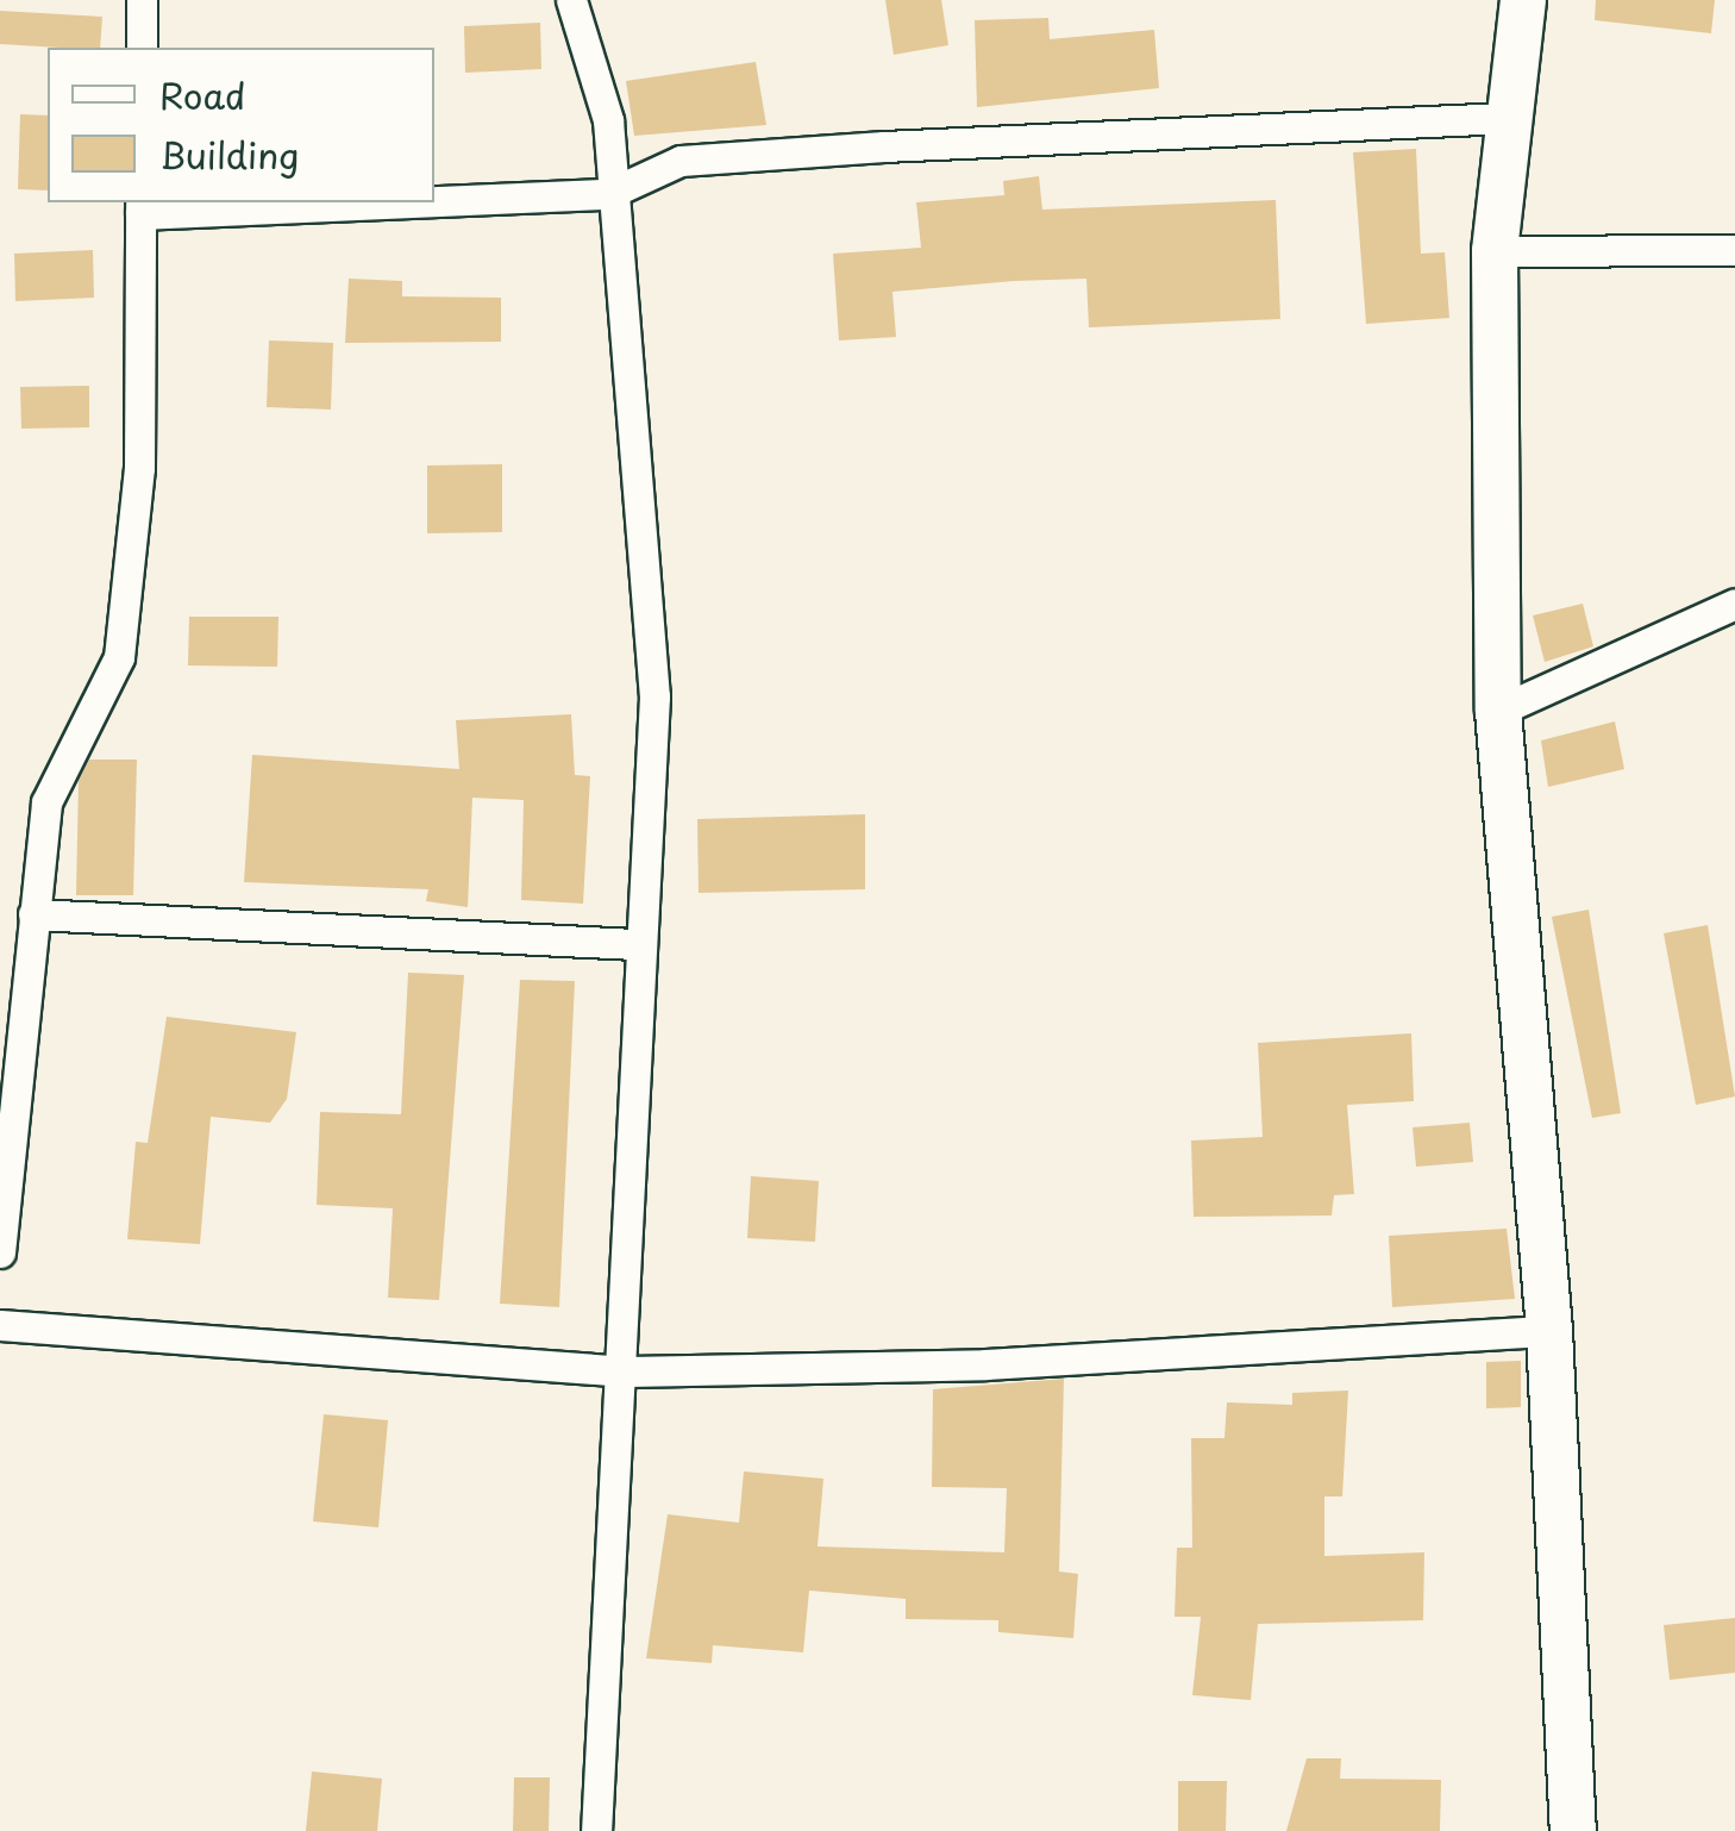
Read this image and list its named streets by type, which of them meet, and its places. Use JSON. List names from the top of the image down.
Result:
{
  "legend": ["Road", "Building"]
}
